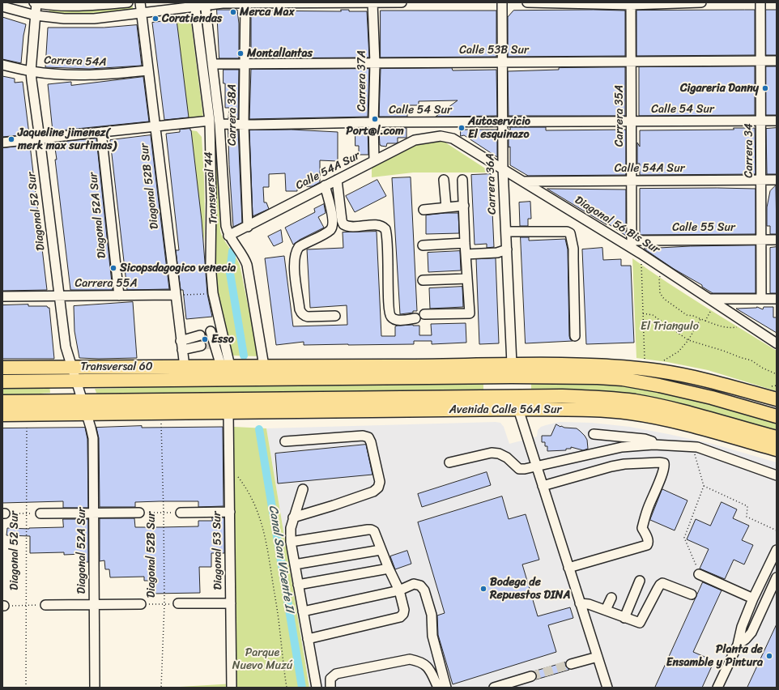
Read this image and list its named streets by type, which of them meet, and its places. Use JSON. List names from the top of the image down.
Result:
{
  "streets": {
    "highway": ["Transversal 60", "Avenida Calle 56A Sur"],
    "street": [
      "Calle 53B Sur",
      "Carrera 54A",
      "Carrera 37A",
      "Calle 54 Sur",
      "Carrera 38A",
      "Carrera 35A",
      "Carrera 34",
      "Calle 54A Sur",
      "Carrera 36A",
      "Diagonal 52B Sur",
      "Transversal 44",
      "Diagonal 52 Sur",
      "Diagonal 52A Sur",
      "Diagonal 56 Bis Sur",
      "Calle 55 Sur",
      "Carrera 55A",
      "Diagonal 53 Sur"
    ]
  },
  "crossings": [
    ["Calle 53B Sur", "Carrera 37A"],
    ["Calle 53B Sur", "Carrera 38A"],
    ["Calle 53B Sur", "Carrera 35A"],
    ["Calle 53B Sur", "Carrera 34"],
    ["Calle 53B Sur", "Carrera 36A"],
    ["Calle 53B Sur", "Transversal 44"],
    ["Carrera 54A", "Diagonal 52B Sur"],
    ["Carrera 54A", "Diagonal 52 Sur"],
    ["Carrera 37A", "Calle 54 Sur"],
    ["Carrera 37A", "Calle 54A Sur"],
    ["Calle 54 Sur", "Carrera 38A"],
    ["Calle 54 Sur", "Carrera 35A"],
    ["Calle 54 Sur", "Carrera 34"],
    ["Calle 54 Sur", "Carrera 36A"],
    ["Calle 54 Sur", "Transversal 44"],
    ["Carrera 38A", "Calle 54A Sur"],
    ["Carrera 35A", "Calle 54A Sur"],
    ["Carrera 35A", "Diagonal 56 Bis Sur"],
    ["Carrera 35A", "Calle 55 Sur"],
    ["Carrera 34", "Calle 54A Sur"],
    ["Carrera 34", "Calle 55 Sur"],
    ["Calle 54A Sur", "Transversal 44"],
    ["Calle 54A Sur", "Diagonal 56 Bis Sur"],
    ["Carrera 36A", "Diagonal 56 Bis Sur"],
    ["Diagonal 52B Sur", "Carrera 55A"],
    ["Diagonal 52B Sur", "Transversal 60"],
    ["Transversal 44", "Transversal 60"],
    ["Diagonal 52 Sur", "Diagonal 52A Sur"],
    ["Diagonal 52 Sur", "Carrera 55A"],
    ["Diagonal 52 Sur", "Transversal 60"],
    ["Diagonal 52A Sur", "Carrera 55A"],
    ["Diagonal 56 Bis Sur", "Calle 55 Sur"],
    ["Avenida Calle 56A Sur", "Diagonal 53 Sur"]
  ],
  "water": ["Canal San Vicente II"],
  "parks": ["El Triangulo", "Parque Nuevo Muzú"],
  "places": [
    "Merca Max",
    "Coratiendas",
    "Montallantas",
    "Cigareria Danny",
    "Port@l.com",
    "Autoservicio El esquinazo",
    "Jaqueline jimenez( merk max surtimas)",
    "Sicopsdagogico venecia",
    "Esso",
    "Bodega de Repuestos DINA",
    "Planta de Ensamble y Pintura"
  ]
}
